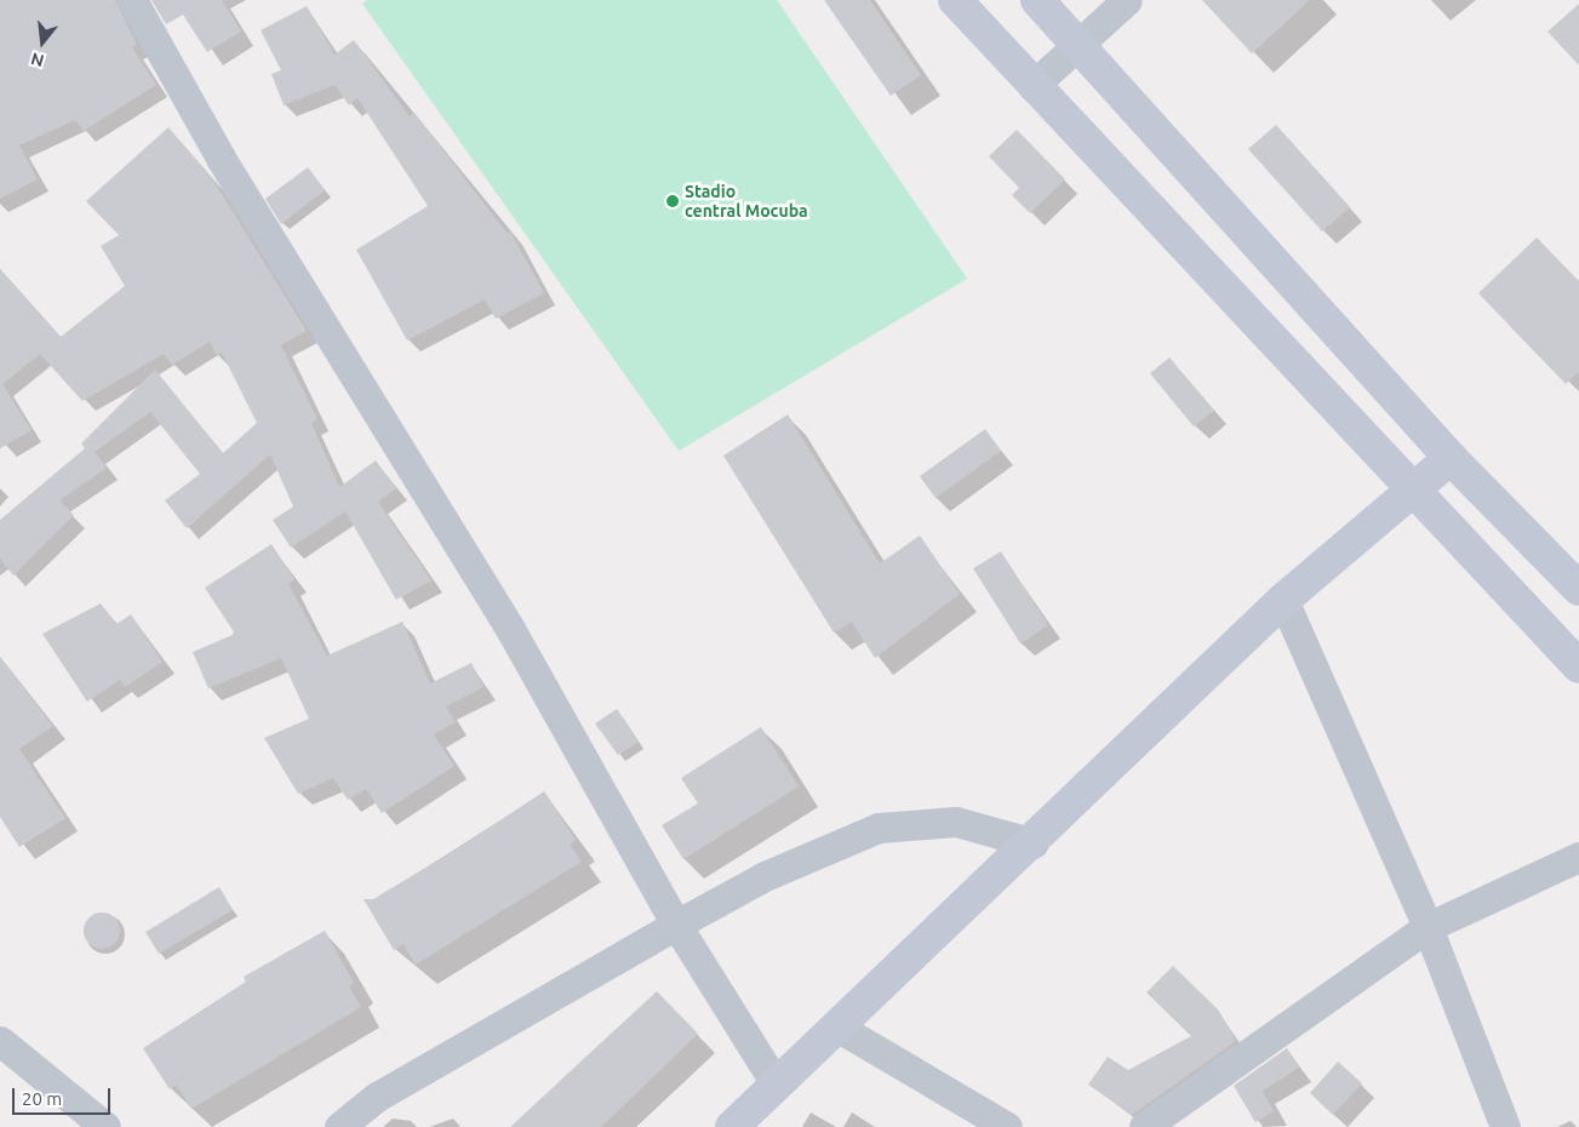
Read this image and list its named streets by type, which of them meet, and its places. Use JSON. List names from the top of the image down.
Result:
{
  "places": ["Stadio central Mocuba"],
  "scale_bar": "20 m",
  "north": "bottom"
}
